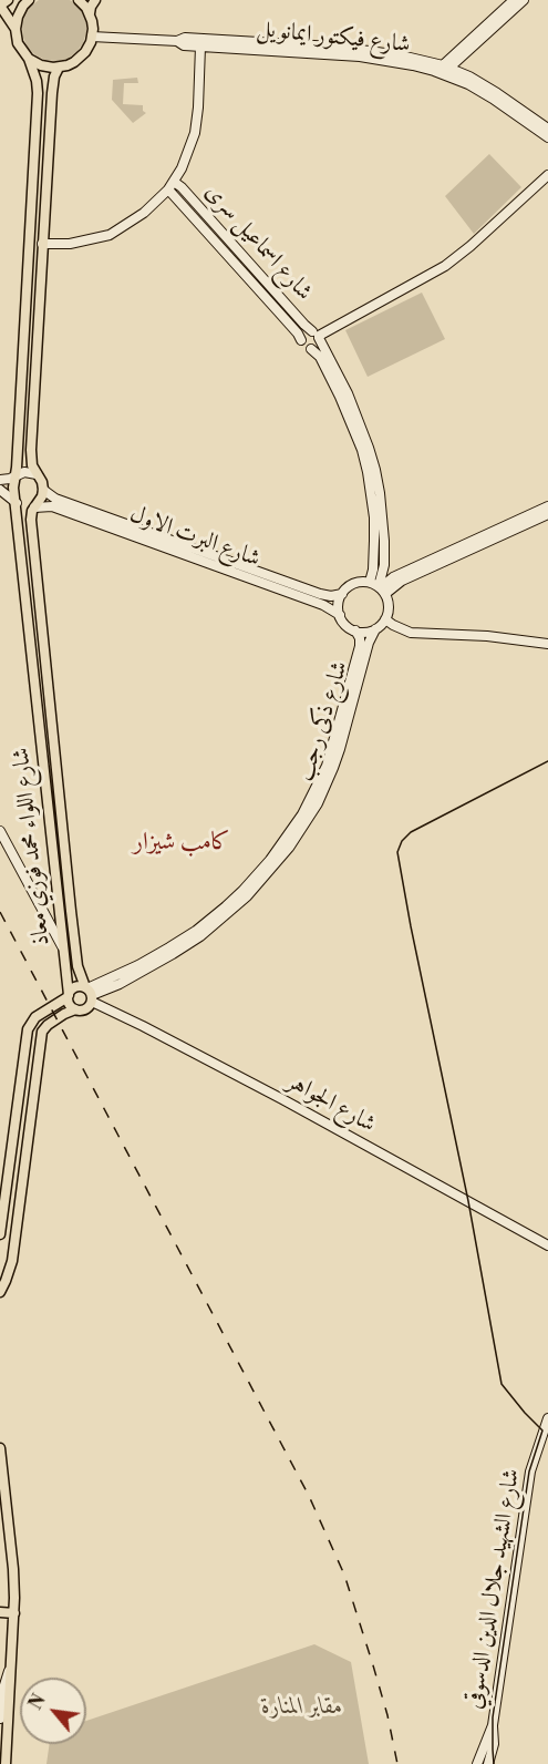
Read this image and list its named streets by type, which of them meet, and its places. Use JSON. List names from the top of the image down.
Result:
{
  "streets": {
    "main road": [
      "شارع فيكتور ايمانويل",
      "شارع اسماعيل سرى",
      "شارع البرت الاول",
      "شارع ذكى رجب",
      "شارع اللواء محمد فوزي معاذ",
      "شارع الجواهر",
      "شارع الشهيد جلال الدين الدسوقي"
    ]
  },
  "crossings": [
    ["شارع فيكتور ايمانويل", "شارع اسماعيل سرى"],
    ["شارع اسماعيل سرى", "شارع البرت الاول"],
    ["شارع اسماعيل سرى", "شارع ذكى رجب"],
    ["شارع البرت الاول", "شارع ذكى رجب"],
    ["شارع البرت الاول", "شارع اللواء محمد فوزي معاذ"],
    ["شارع ذكى رجب", "شارع اللواء محمد فوزي معاذ"],
    ["شارع ذكى رجب", "شارع الجواهر"],
    ["شارع اللواء محمد فوزي معاذ", "شارع الجواهر"]
  ],
  "districts": ["كامب شيزار"],
  "parks": ["مقابر المنارة"],
  "north": "top left"
}
